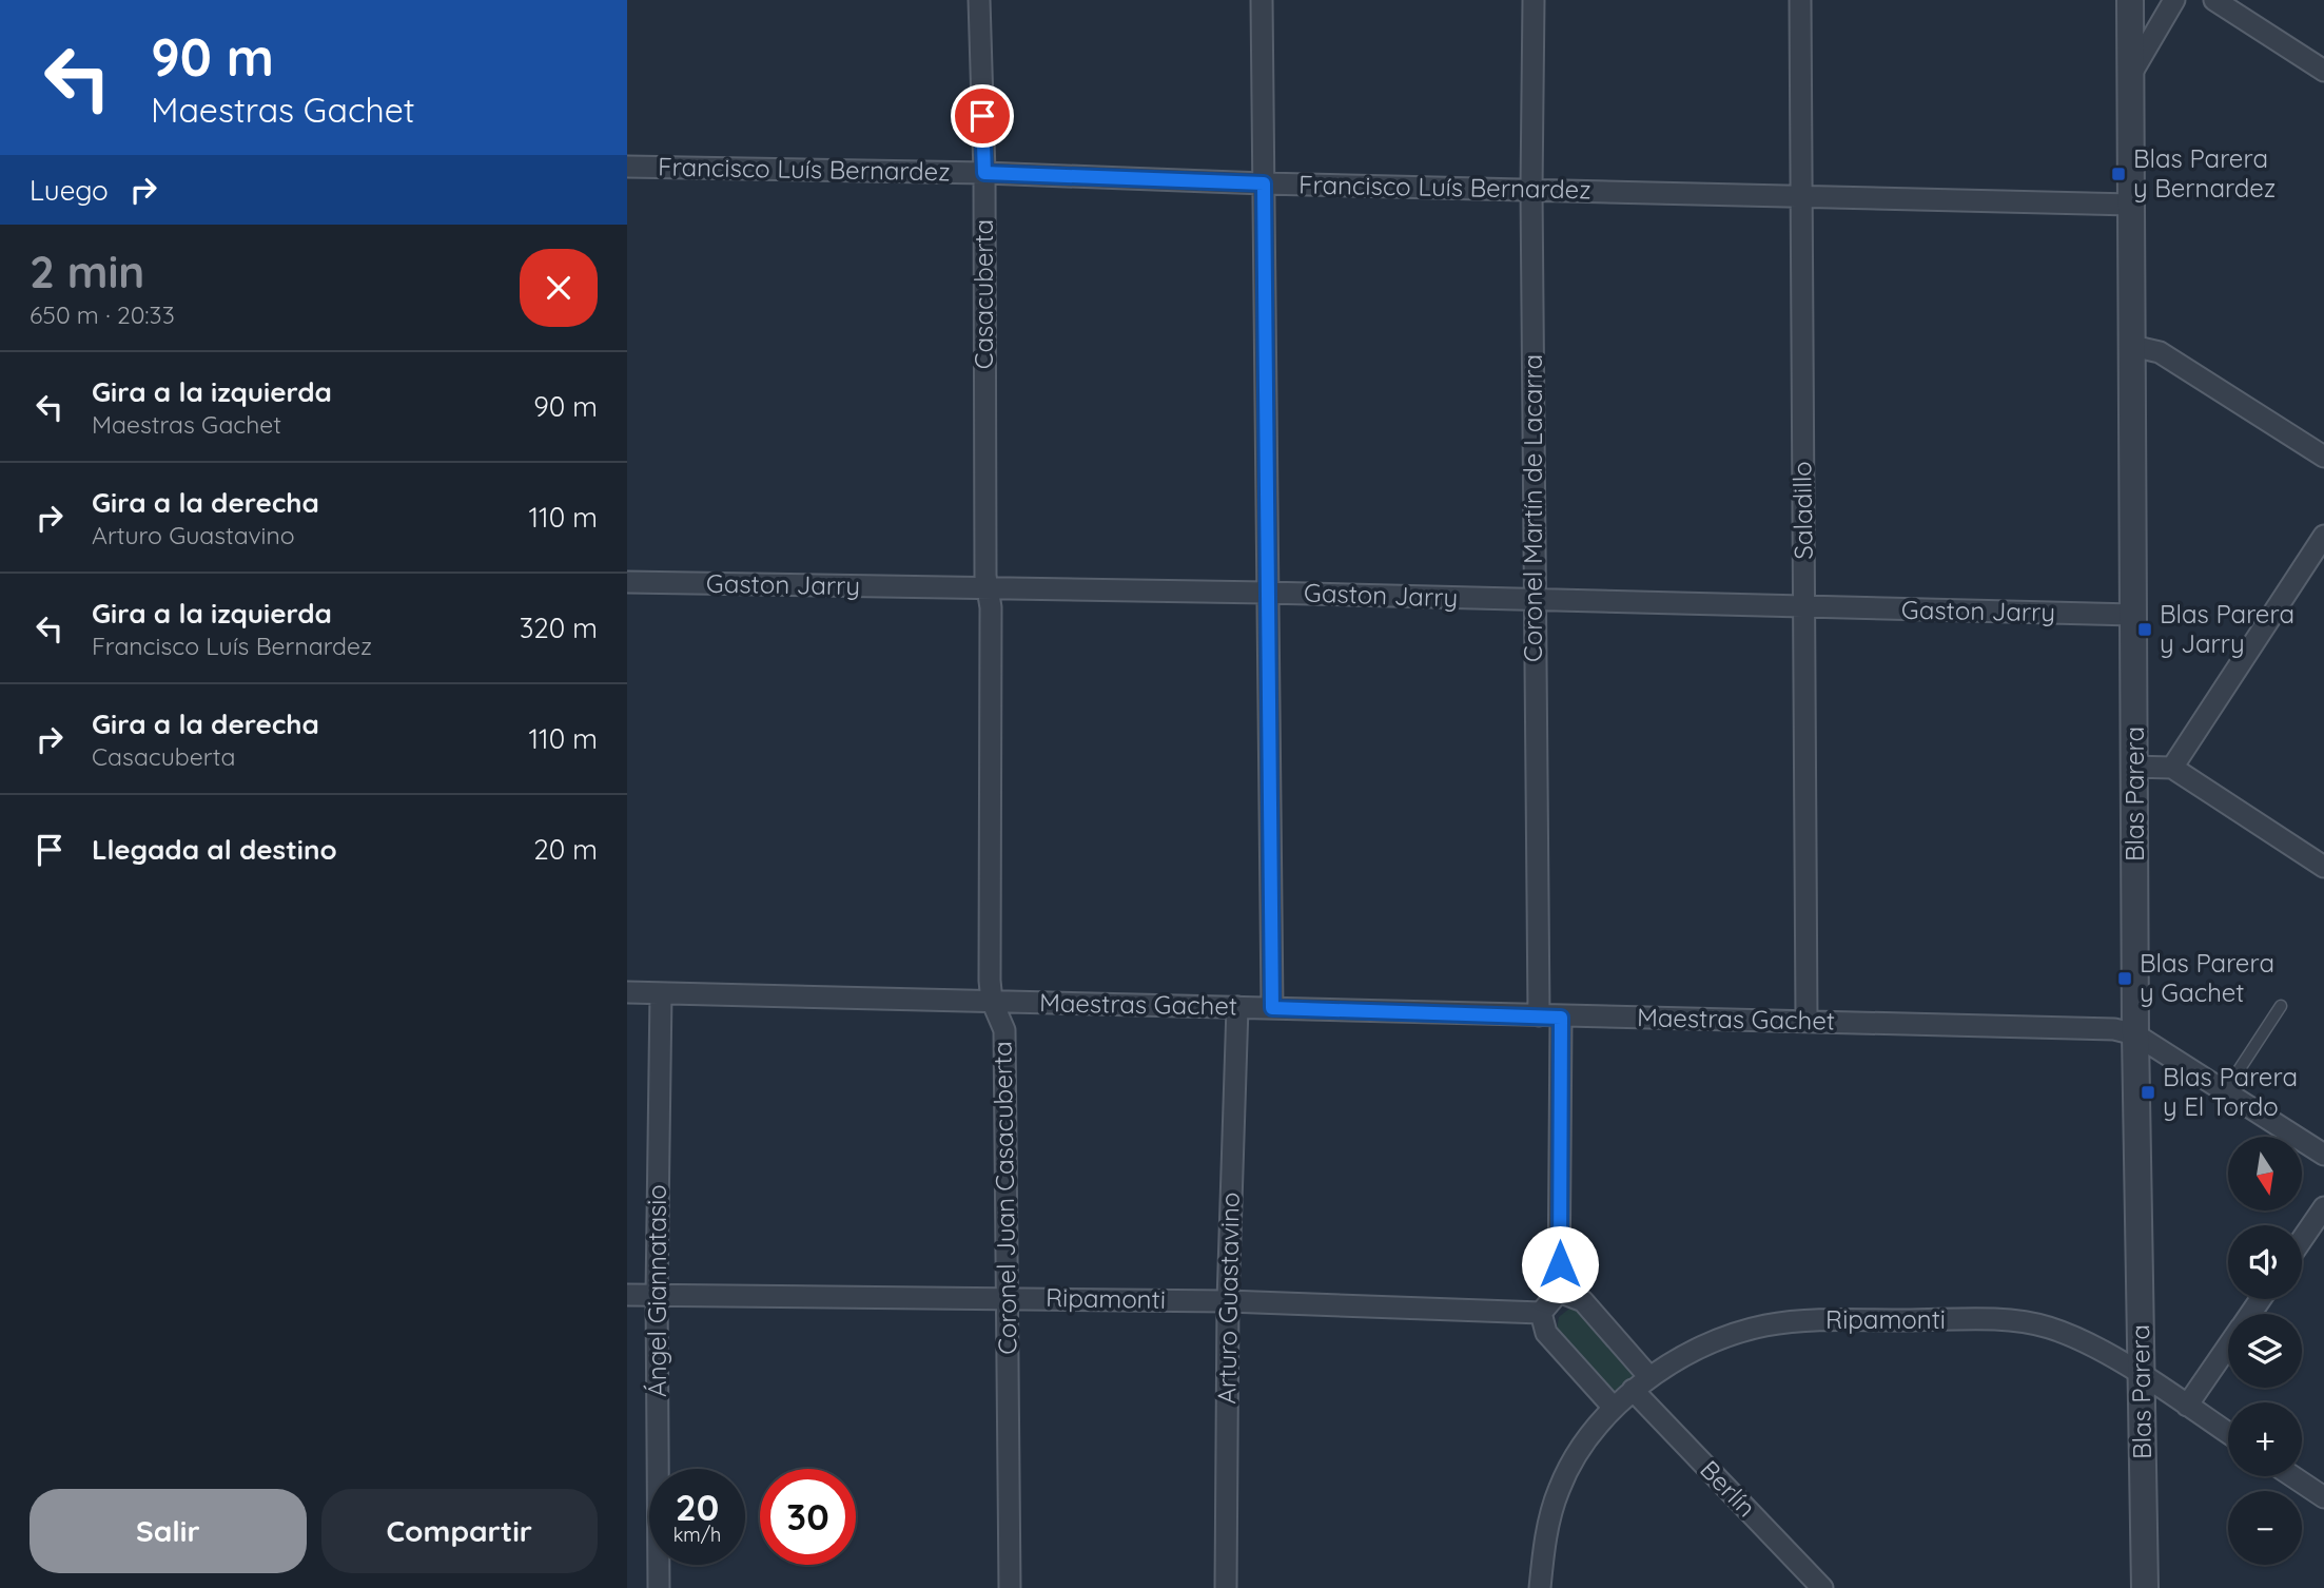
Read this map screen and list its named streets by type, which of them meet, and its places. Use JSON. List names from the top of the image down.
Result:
{
  "streets": {
    "street": [
      "Francisco Luís Bernardez",
      "Casacuberta",
      "Coronel Martín de Lacarra",
      "Saladillo",
      "Gaston Jarry",
      "Blas Parera",
      "Maestras Gachet",
      "Coronel Juan Casacuberta",
      "Ángel Giannatasio",
      "Arturo Guastavino",
      "Ripamonti",
      "Berlín"
    ]
  },
  "crossings": [
    ["Francisco Luís Bernardez", "Casacuberta"],
    ["Francisco Luís Bernardez", "Coronel Martín de Lacarra"],
    ["Francisco Luís Bernardez", "Saladillo"],
    ["Francisco Luís Bernardez", "Blas Parera"],
    ["Casacuberta", "Gaston Jarry"],
    ["Casacuberta", "Coronel Juan Casacuberta"],
    ["Coronel Martín de Lacarra", "Gaston Jarry"],
    ["Coronel Martín de Lacarra", "Maestras Gachet"],
    ["Saladillo", "Gaston Jarry"],
    ["Saladillo", "Maestras Gachet"],
    ["Gaston Jarry", "Blas Parera"],
    ["Gaston Jarry", "Coronel Juan Casacuberta"],
    ["Blas Parera", "Maestras Gachet"],
    ["Blas Parera", "Ripamonti"],
    ["Maestras Gachet", "Coronel Juan Casacuberta"],
    ["Maestras Gachet", "Ángel Giannatasio"],
    ["Maestras Gachet", "Arturo Guastavino"],
    ["Coronel Juan Casacuberta", "Ripamonti"],
    ["Ángel Giannatasio", "Ripamonti"],
    ["Arturo Guastavino", "Ripamonti"],
    ["Ripamonti", "Berlín"]
  ],
  "places": {
    "transit": [
      "Blas Parera y Bernardez",
      "Blas Parera y Jarry",
      "Blas Parera y Gachet",
      "Blas Parera y El Tordo"
    ]
  },
  "north": "bottom",
  "page": {
    "turn": ["90 m", "Maestras Gachet"],
    "then": "Luego",
    "heading": ["2 min", "650 m · 20:33"],
    "list": [
      {
        "name": "Gira a la izquierda",
        "note": "Maestras Gachet",
        "value": "90 m"
      },
      {
        "name": "Gira a la derecha",
        "note": "Arturo Guastavino",
        "value": "110 m"
      },
      {
        "name": "Gira a la izquierda",
        "note": "Francisco Luís Bernardez",
        "value": "320 m"
      },
      {
        "name": "Gira a la derecha",
        "note": "Casacuberta",
        "value": "110 m"
      },
      {
        "name": "Llegada al destino",
        "value": "20 m"
      }
    ],
    "map_buttons": ["+", "−"],
    "speed": "20 km/h",
    "limit": "30",
    "buttons": ["Salir", "Compartir"]
  }
}
